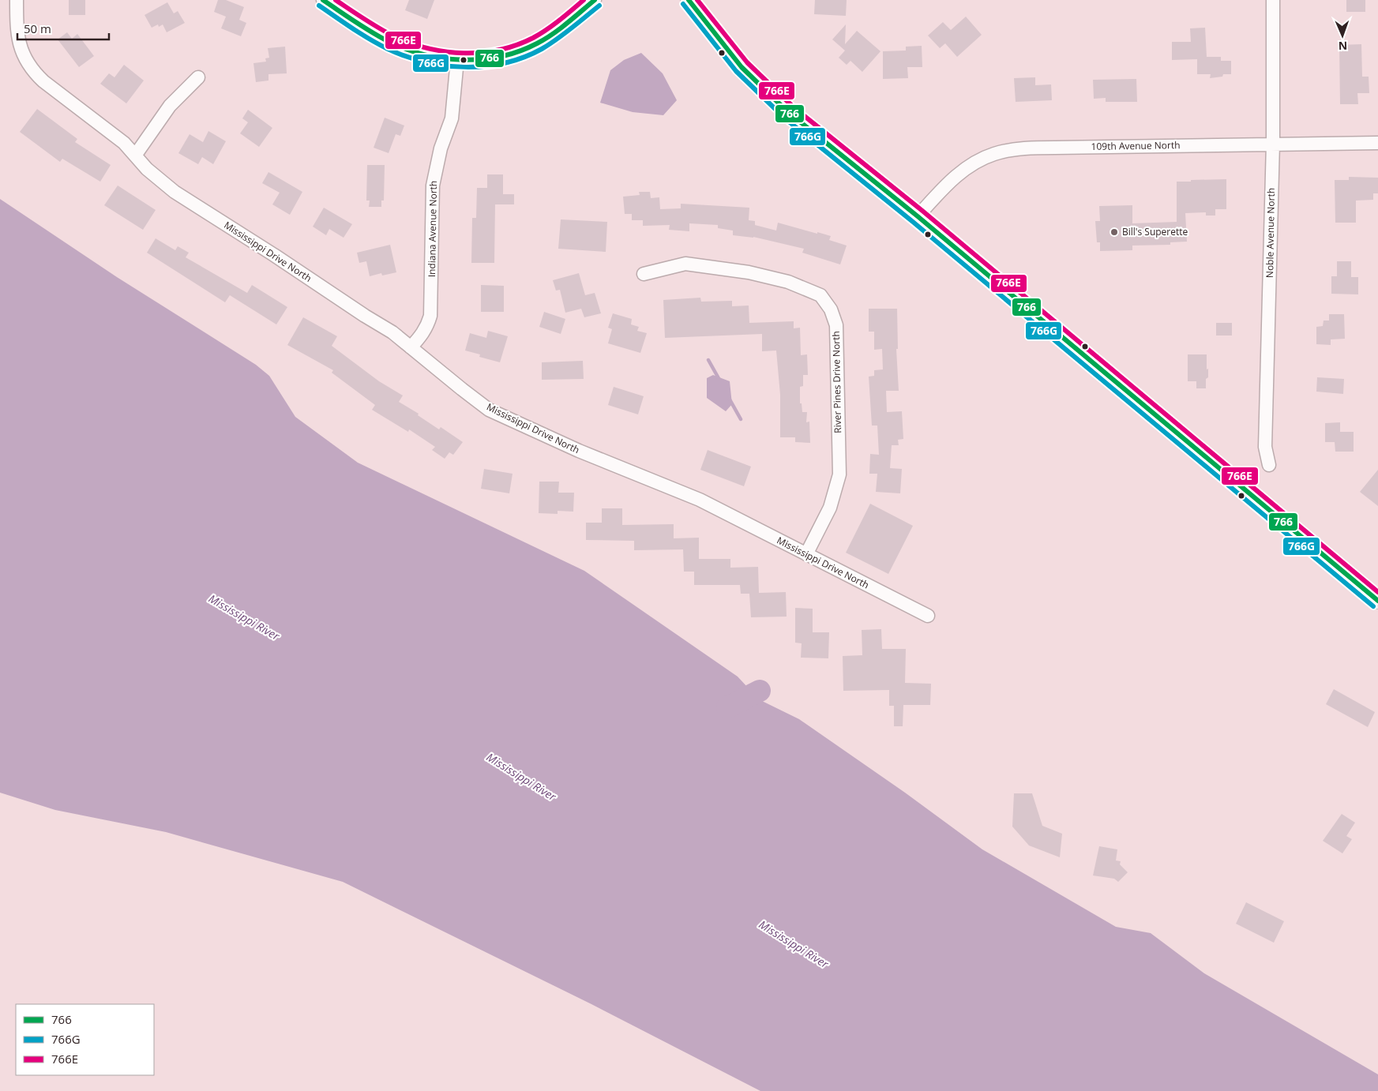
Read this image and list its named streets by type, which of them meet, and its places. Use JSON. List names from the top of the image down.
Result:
{
  "streets": {
    "street": [
      "109th Avenue North",
      "Indiana Avenue North",
      "Noble Avenue North",
      "Mississippi Drive North",
      "River Pines Drive North"
    ]
  },
  "crossings": [
    ["109th Avenue North", "Noble Avenue North"],
    ["Indiana Avenue North", "Mississippi Drive North"],
    ["Mississippi Drive North", "River Pines Drive North"]
  ],
  "water": ["Mississippi River"],
  "places": ["Bill's Superette"],
  "lines": ["transit line 766", "transit line 766E", "transit line 766G"],
  "legend": ["766", "766G", "766E"],
  "scale_bar": "50 m",
  "north": "bottom"
}
